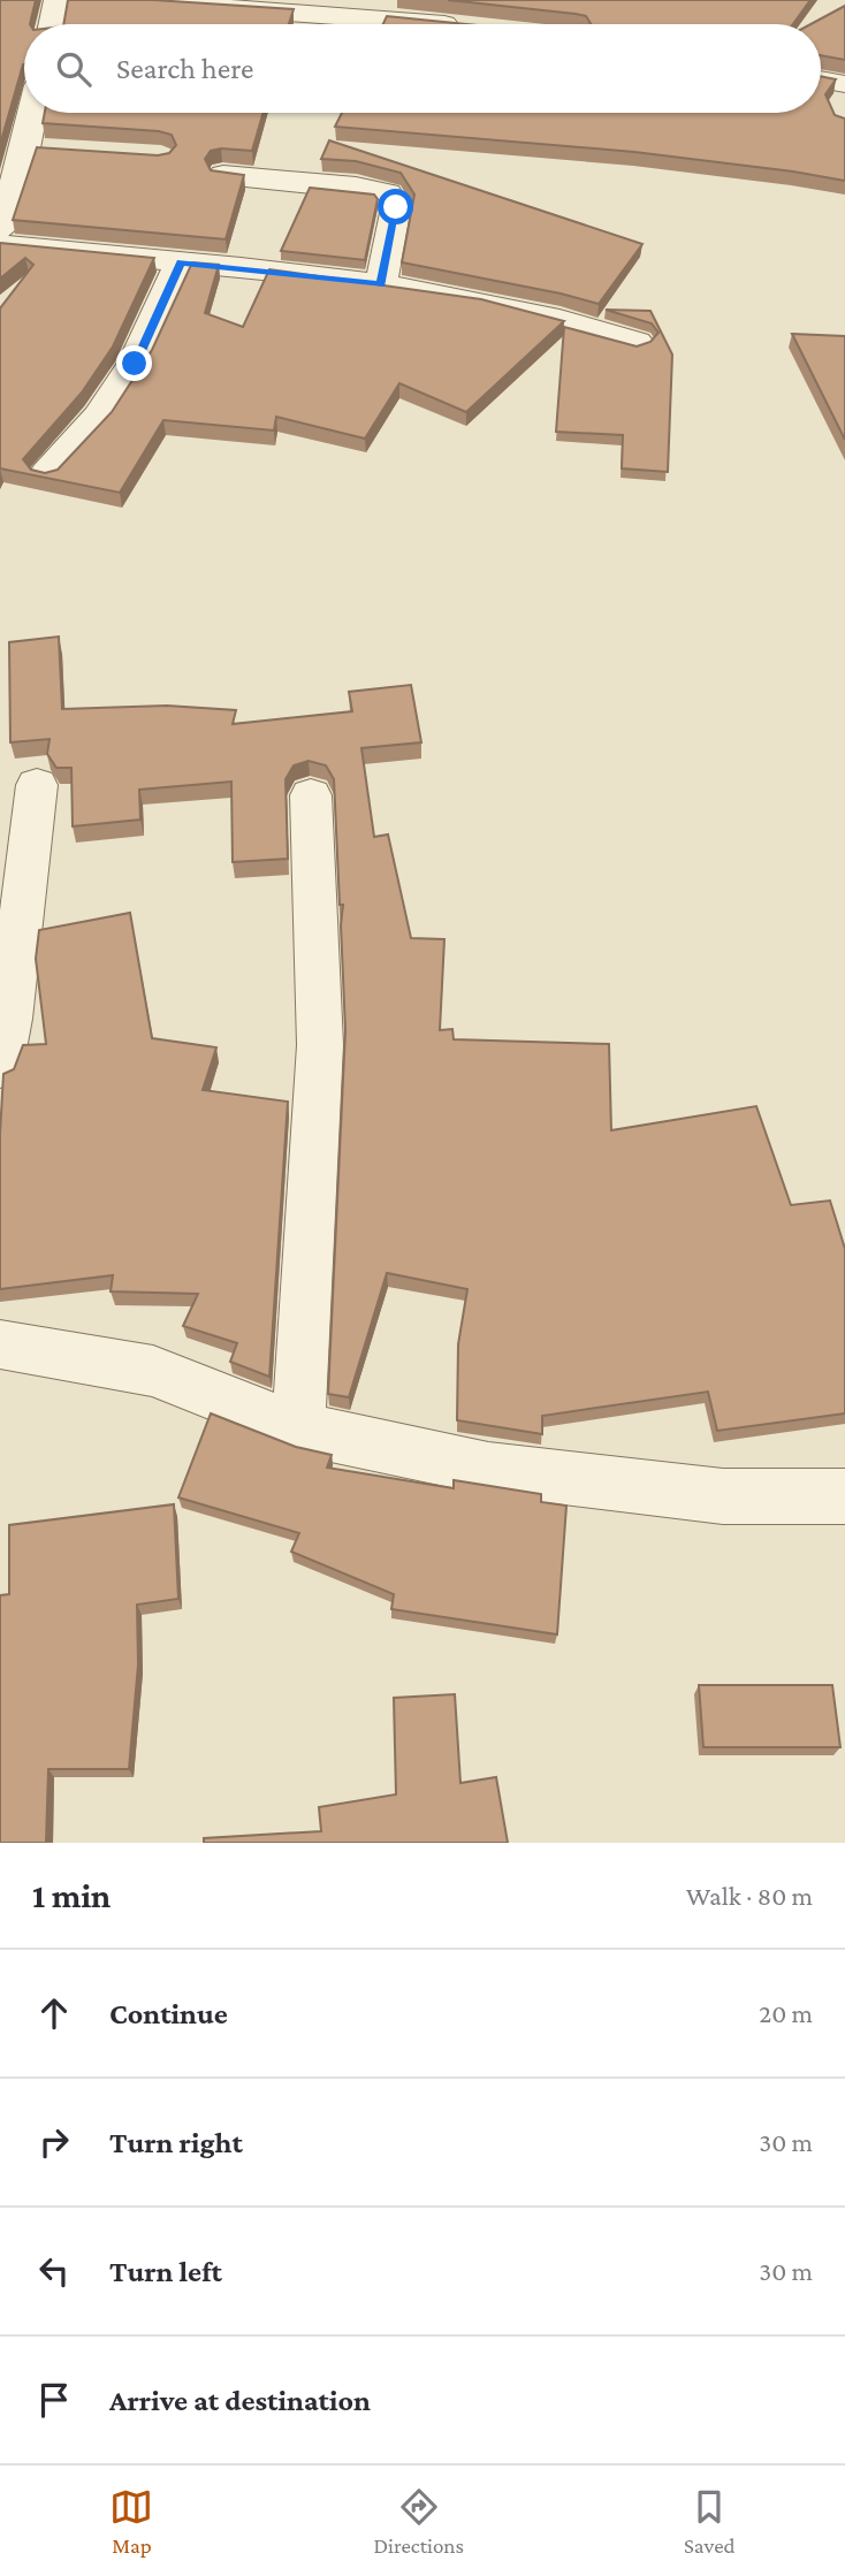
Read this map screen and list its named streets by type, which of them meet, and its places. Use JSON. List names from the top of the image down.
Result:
{
  "page": {
    "search": "Search here",
    "heading": ["1 min", "Walk · 80 m"],
    "list": [
      ["Continue", "20 m"],
      ["Turn right", "30 m"],
      ["Turn left", "30 m"],
      "Arrive at destination"
    ],
    "nav": ["Map", "Directions", "Saved"]
  }
}
